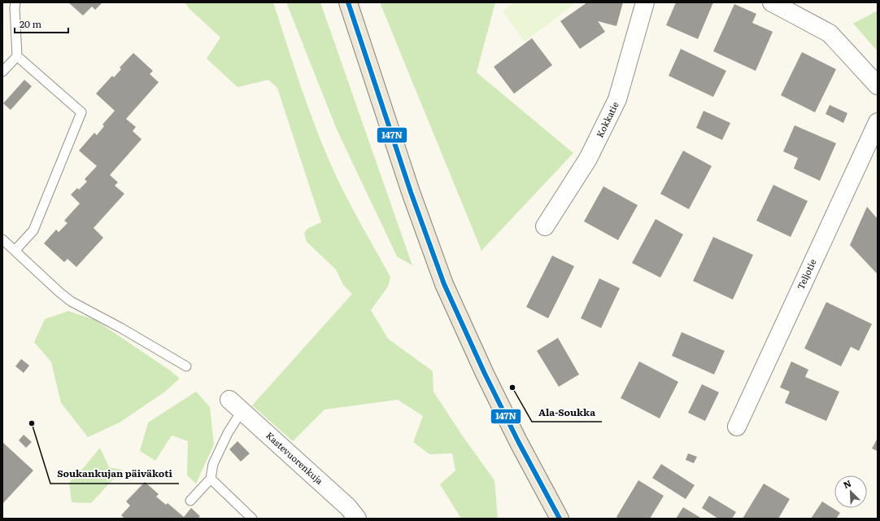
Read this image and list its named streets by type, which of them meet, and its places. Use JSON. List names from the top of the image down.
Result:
{
  "streets": {
    "street": ["Kokkatie", "Teljotie", "Kastevuorenkuja"]
  },
  "places": ["Ala-Soukka", "Soukankujan päiväkoti"],
  "lines": ["transit line 147N"],
  "scale_bar": "20 m",
  "north": "top left"
}
